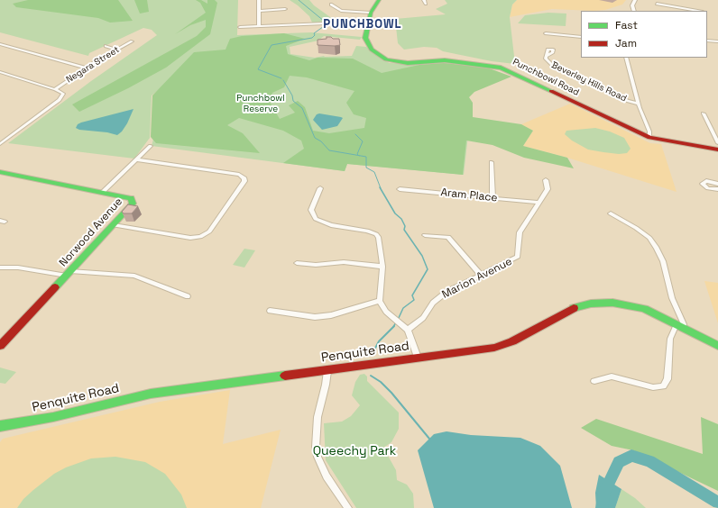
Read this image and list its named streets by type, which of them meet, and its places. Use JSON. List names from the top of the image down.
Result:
{
  "streets": {
    "street": [
      "Negara Street",
      "Punchbowl Road",
      "Beverley Hills Road",
      "Aram Place",
      "Norwood Avenue",
      "Marion Avenue",
      "Penquite Road"
    ]
  },
  "crossings": [
    ["Aram Place", "Marion Avenue"]
  ],
  "districts": ["PUNCHBOWL"],
  "parks": ["Punchbowl Reserve", "Queechy Park"],
  "legend": ["Fast", "Jam"]
}
